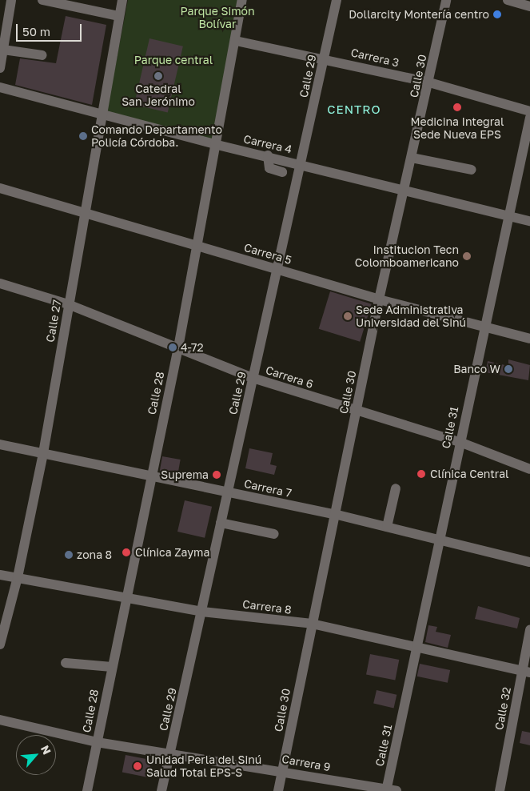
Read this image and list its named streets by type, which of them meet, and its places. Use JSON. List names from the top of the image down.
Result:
{
  "streets": {
    "street": [
      "Carrera 3",
      "Calle 29",
      "Calle 30",
      "Carrera 4",
      "Carrera 5",
      "Calle 27",
      "Carrera 6",
      "Calle 28",
      "Calle 31",
      "Carrera 7",
      "Carrera 8",
      "Calle 32",
      "Carrera 9"
    ]
  },
  "crossings": [
    ["Carrera 3", "Calle 29"],
    ["Carrera 3", "Calle 30"],
    ["Carrera 3", "Calle 28"],
    ["Calle 29", "Carrera 4"],
    ["Calle 29", "Carrera 5"],
    ["Calle 29", "Carrera 6"],
    ["Calle 29", "Carrera 7"],
    ["Calle 29", "Carrera 8"],
    ["Calle 29", "Carrera 9"],
    ["Calle 30", "Carrera 4"],
    ["Calle 30", "Carrera 5"],
    ["Calle 30", "Carrera 6"],
    ["Calle 30", "Carrera 7"],
    ["Calle 30", "Carrera 8"],
    ["Calle 30", "Carrera 9"],
    ["Carrera 4", "Calle 27"],
    ["Carrera 4", "Calle 28"],
    ["Carrera 4", "Calle 31"],
    ["Carrera 5", "Calle 27"],
    ["Carrera 5", "Calle 28"],
    ["Carrera 5", "Calle 31"],
    ["Calle 27", "Carrera 6"],
    ["Calle 27", "Carrera 7"],
    ["Calle 27", "Carrera 8"],
    ["Carrera 6", "Calle 28"],
    ["Carrera 6", "Calle 31"],
    ["Calle 28", "Carrera 7"],
    ["Calle 28", "Carrera 8"],
    ["Calle 28", "Carrera 9"],
    ["Calle 31", "Carrera 7"],
    ["Calle 31", "Carrera 8"],
    ["Calle 31", "Carrera 9"],
    ["Carrera 8", "Calle 32"]
  ],
  "districts": ["CENTRO"],
  "parks": ["Parque Simón Bolívar", "Parque central"],
  "places": [
    "Dollarcity Montería centro",
    "Catedral San Jerónimo",
    "Medicina Integral Sede Nueva EPS",
    "Comando Departamento Policía Córdoba.",
    "Institucion Tecn Colomboamericano",
    "Sede Administrativa Universidad del Sinú",
    "4-72",
    "Banco W",
    "Clínica Central",
    "Suprema",
    "Clínica Zayma",
    "zona 8",
    "Unidad Perla del Sinú Salud Total EPS-S"
  ],
  "scale_bar": "50 m",
  "north": "top right"
}
